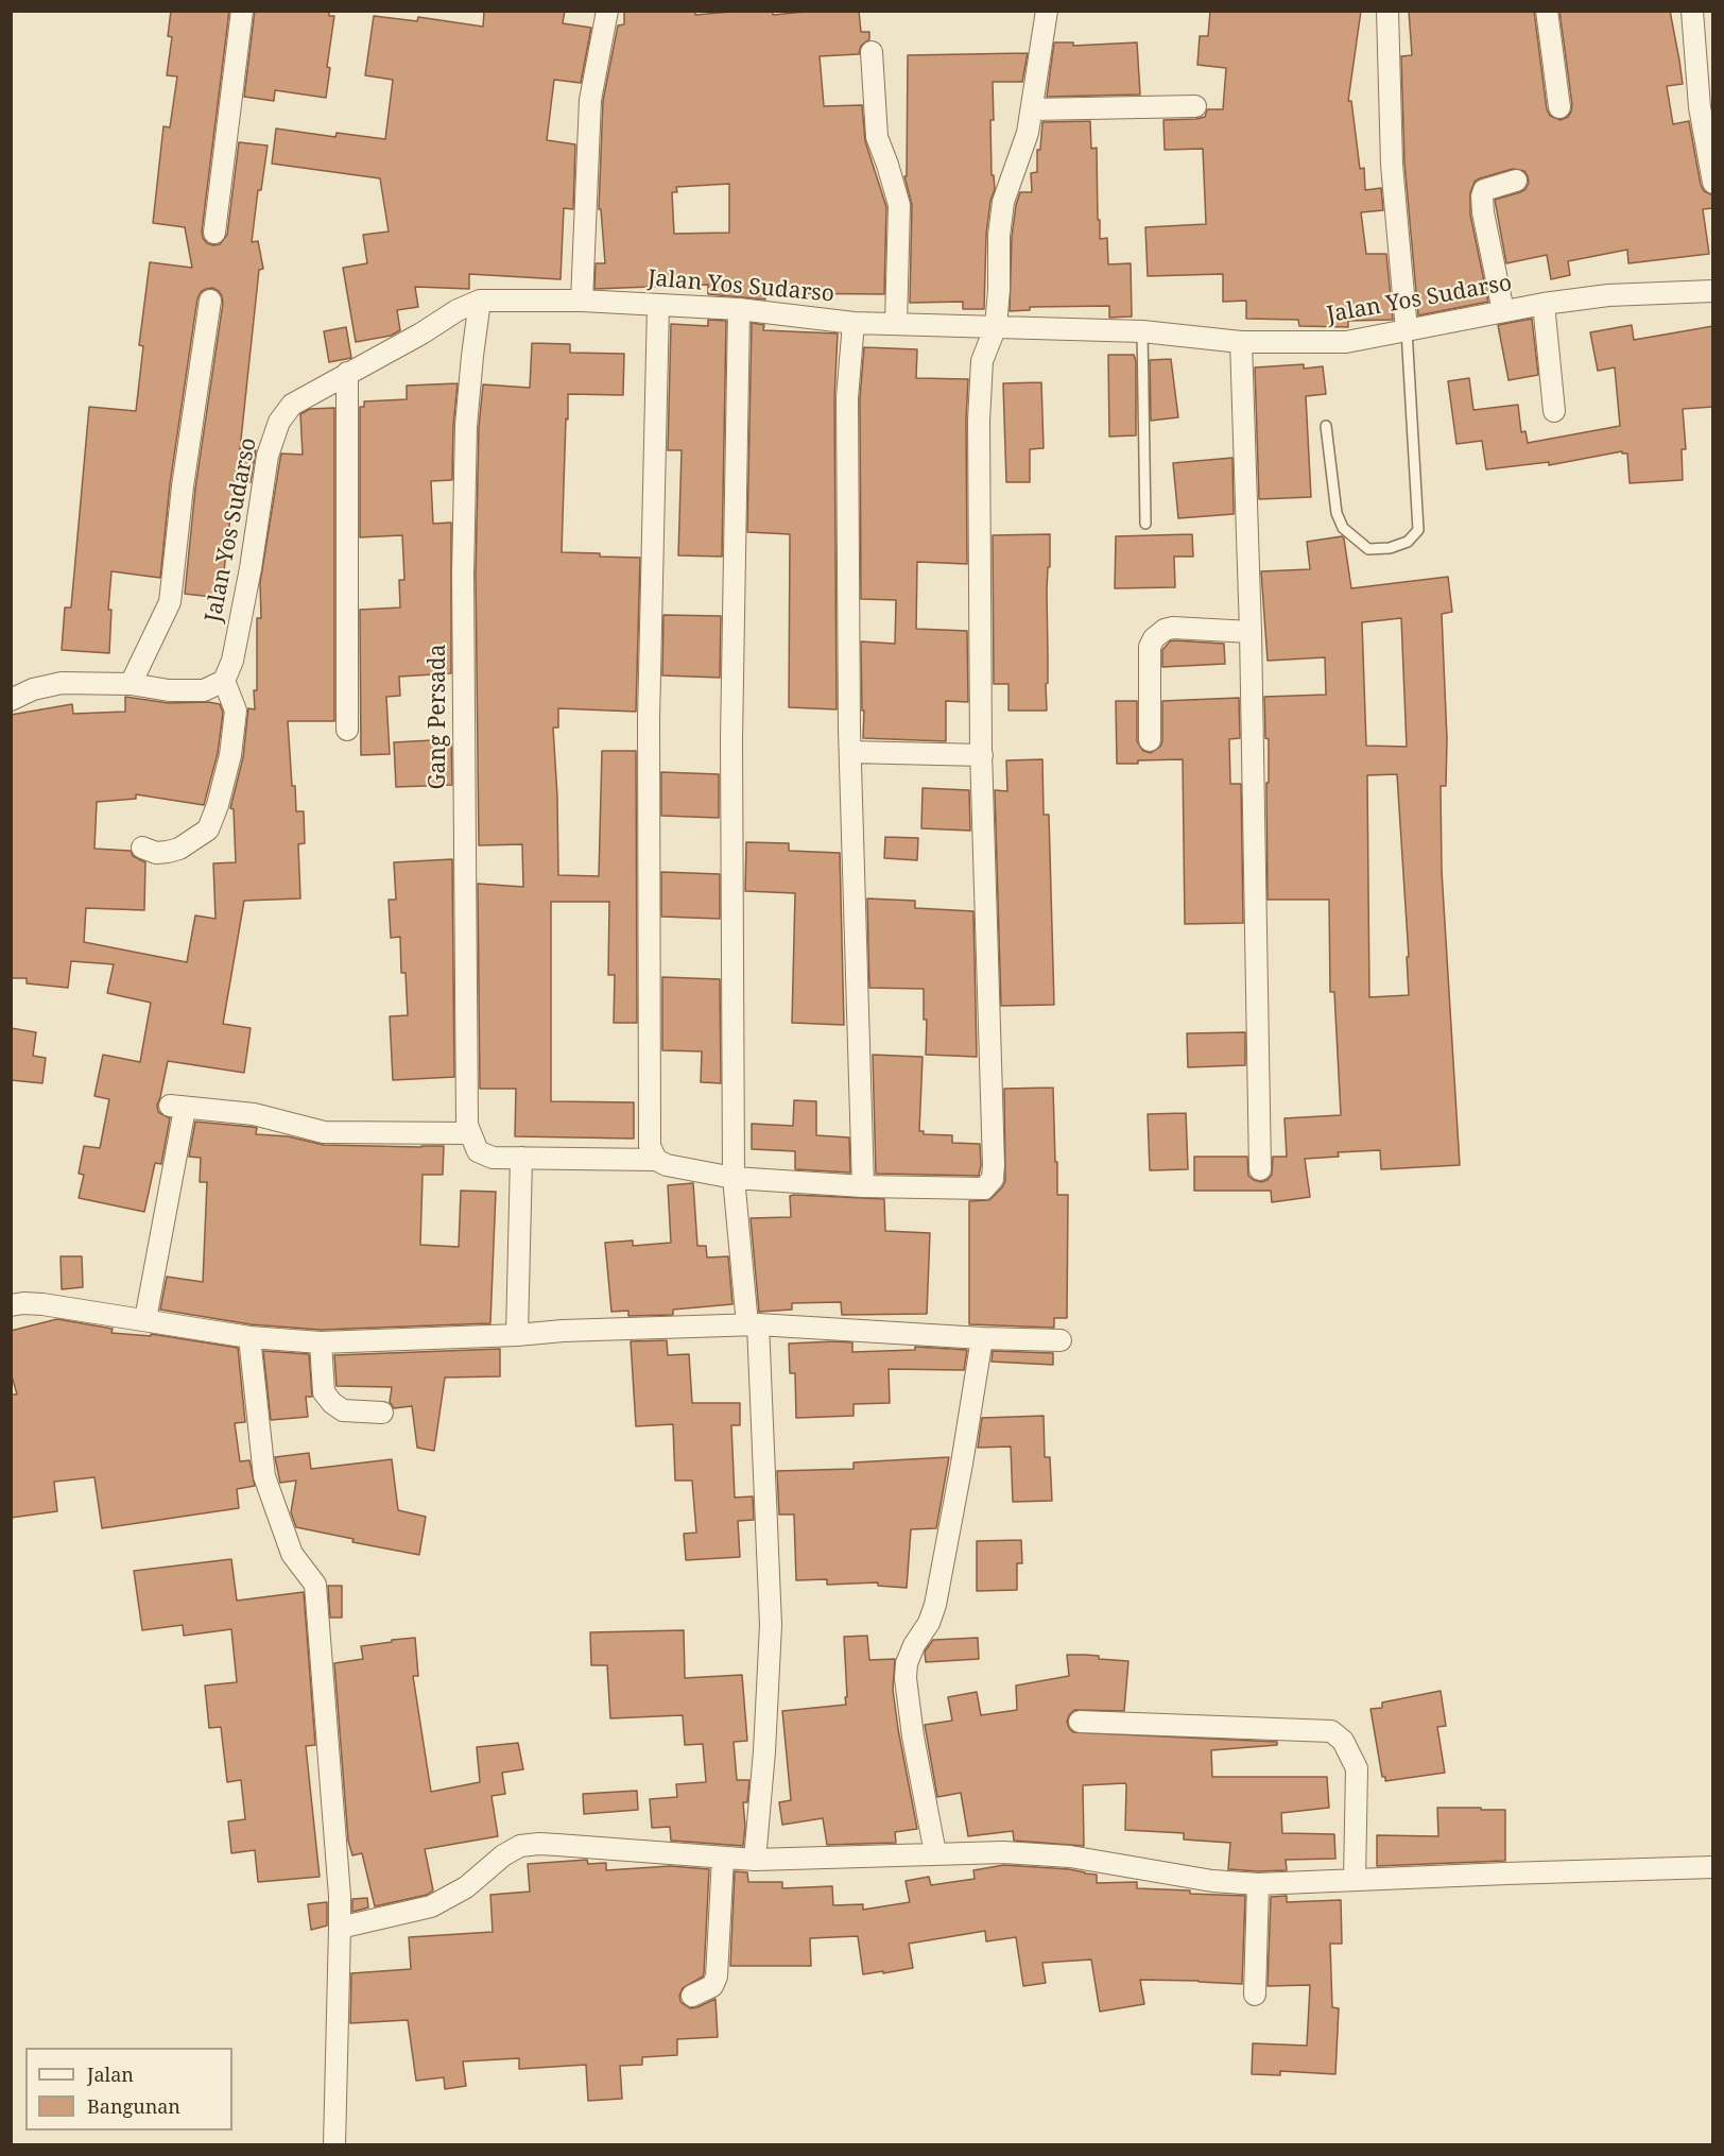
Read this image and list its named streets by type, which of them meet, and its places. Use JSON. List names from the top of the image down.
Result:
{
  "streets": {
    "street": ["Jalan Yos Sudarso", "Gang Persada"]
  },
  "crossings": [
    ["Jalan Yos Sudarso", "Gang Persada"]
  ],
  "legend": ["Jalan", "Bangunan"]
}
